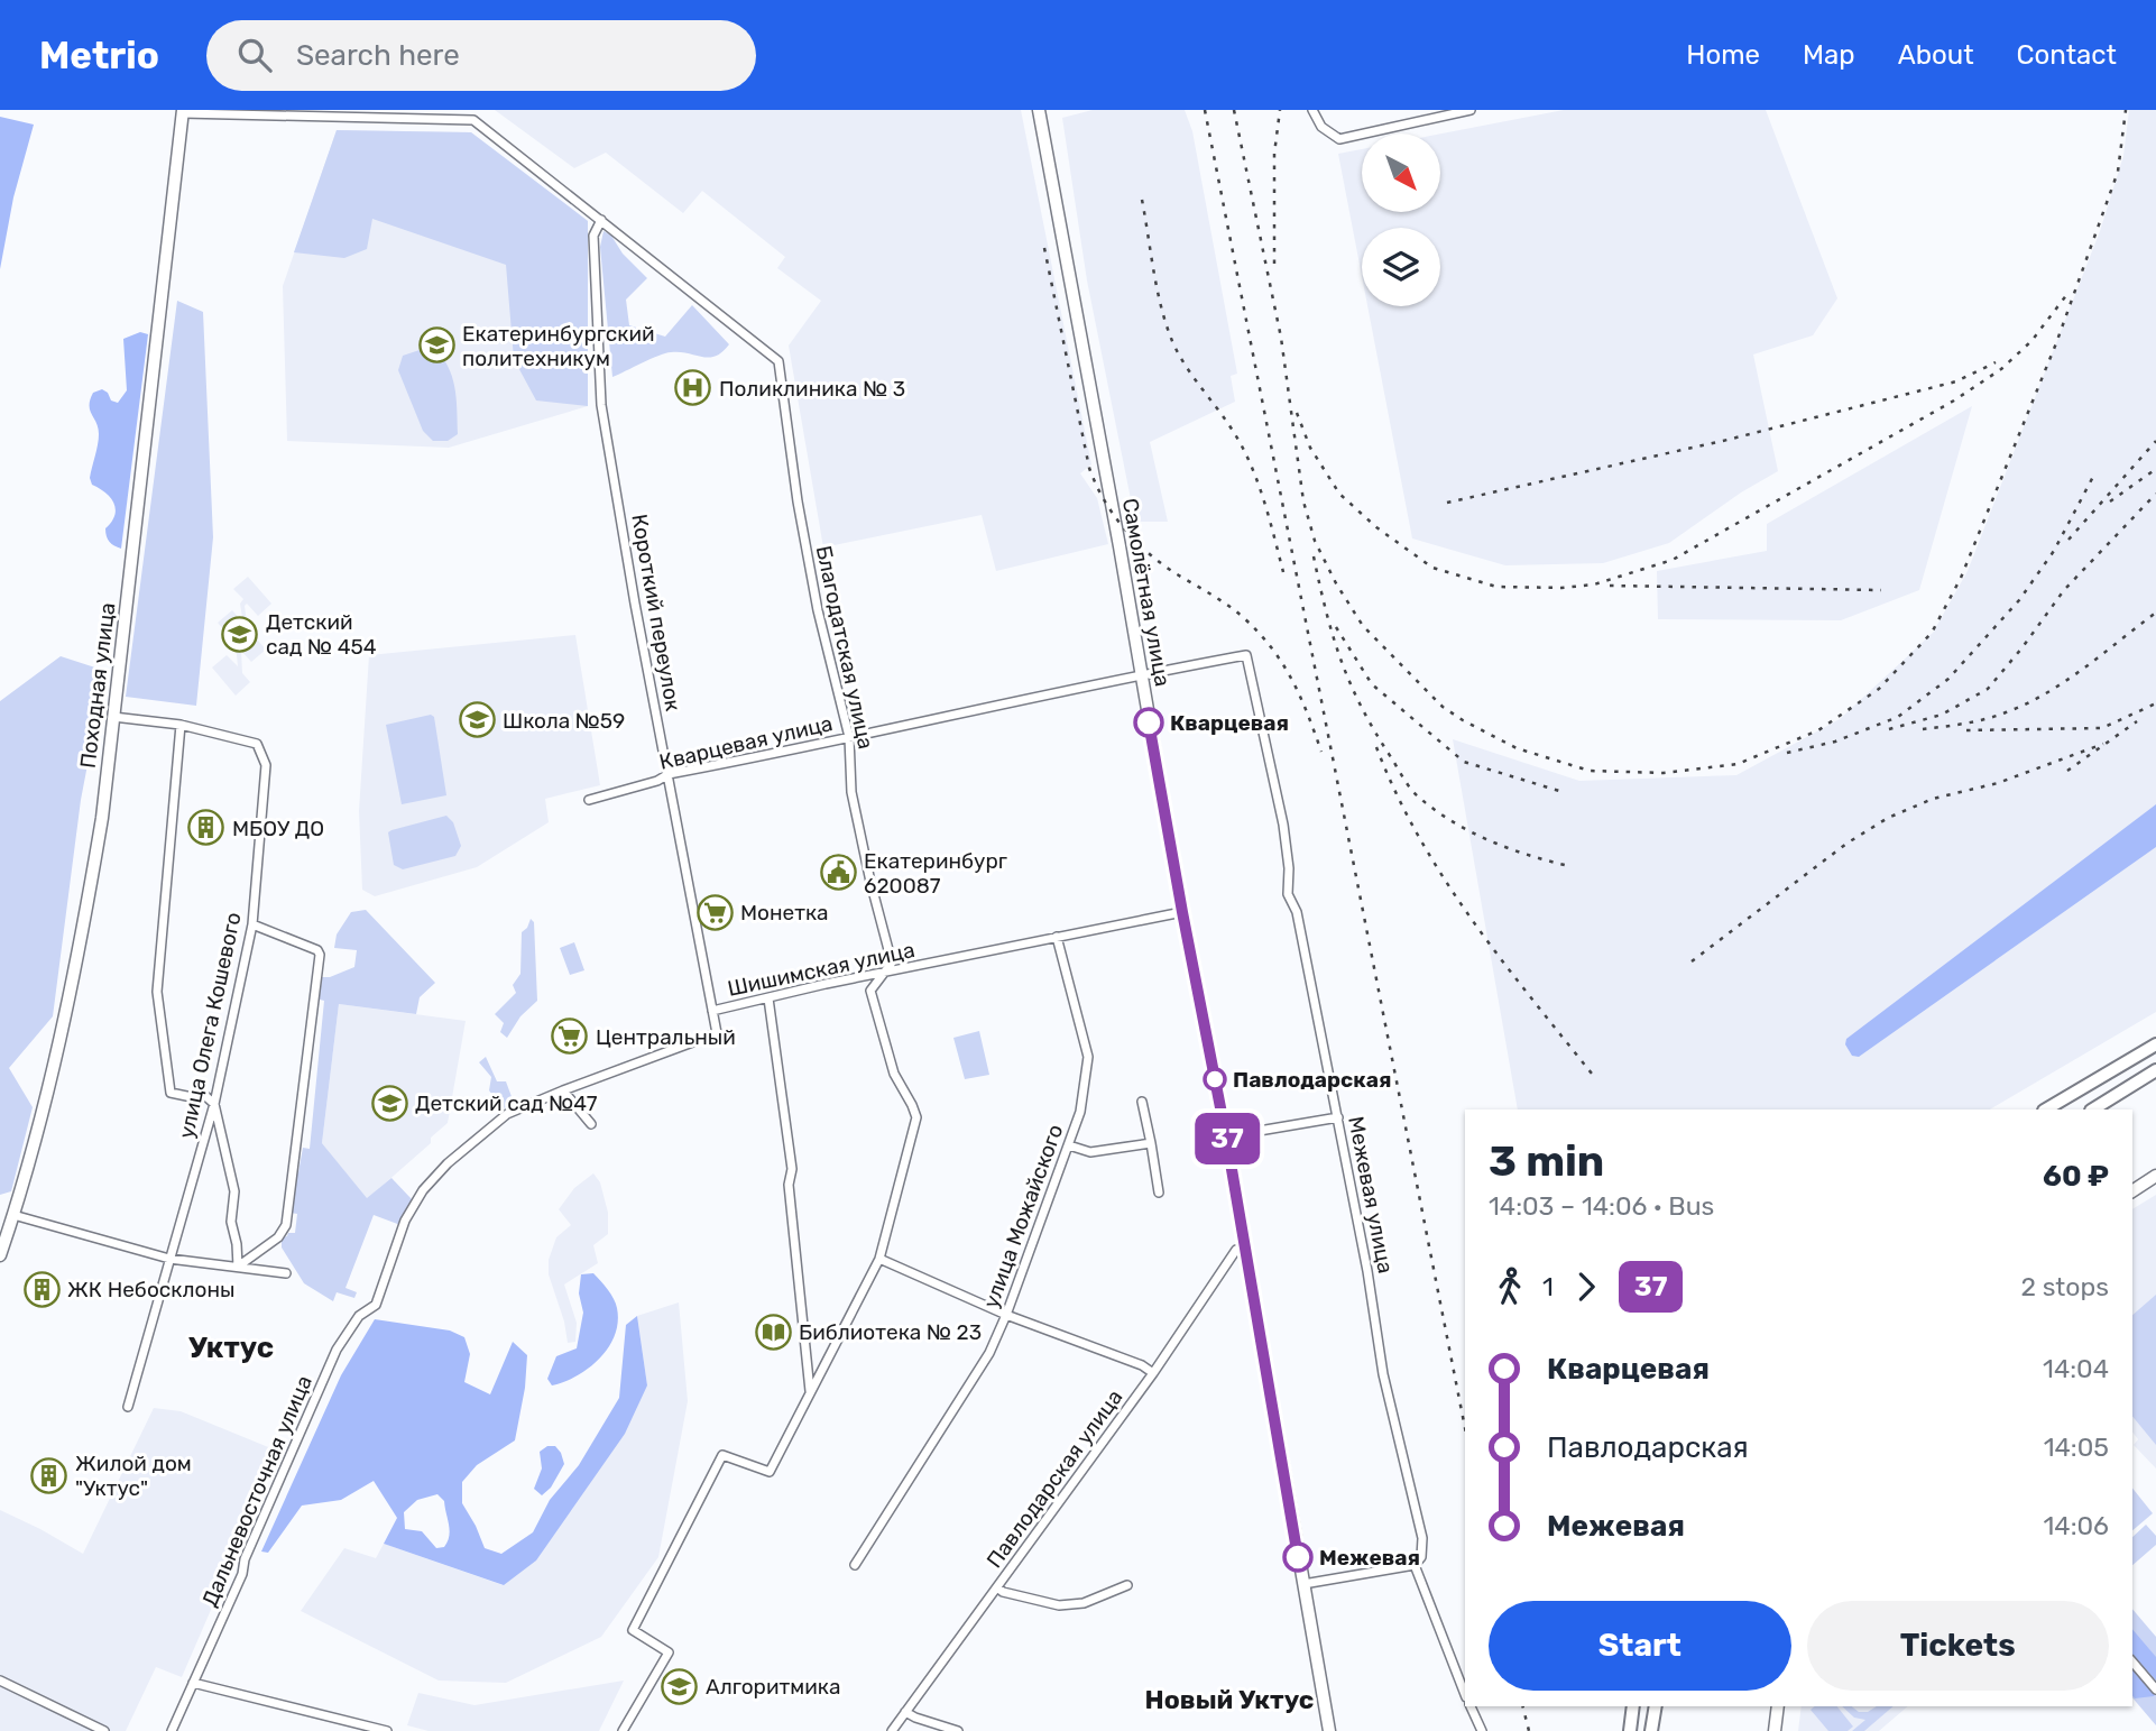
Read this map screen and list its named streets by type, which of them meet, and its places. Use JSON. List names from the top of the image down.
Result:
{
  "streets": {
    "main road": ["Самолётная улица", "Походная улица"],
    "street": [
      "Короткий переулок",
      "Благодатская улица",
      "Кварцевая улица",
      "Шишимская улица",
      "улица Олега Кошевого",
      "Межевая улица",
      "улица Можайского",
      "Павлодарская улица",
      "Дальневосточная улица"
    ]
  },
  "crossings": [
    ["Самолётная улица", "Кварцевая улица"],
    ["Самолётная улица", "Шишимская улица"],
    ["Самолётная улица", "Межевая улица"],
    ["Самолётная улица", "Павлодарская улица"],
    ["Короткий переулок", "Благодатская улица"],
    ["Короткий переулок", "Кварцевая улица"],
    ["Короткий переулок", "Шишимская улица"],
    ["Благодатская улица", "Походная улица"],
    ["Благодатская улица", "Кварцевая улица"],
    ["Благодатская улица", "Шишимская улица"],
    ["Походная улица", "улица Олега Кошевого"],
    ["Кварцевая улица", "Межевая улица"],
    ["Шишимская улица", "улица Можайского"],
    ["Шишимская улица", "Дальневосточная улица"]
  ],
  "districts": ["Уктус", "Новый Уктус"],
  "places": {
    "school or university": [
      "Екатеринбургский политехникум",
      "Детский сад № 454",
      "Школа №59",
      "Детский сад №47",
      "Алгоритмика"
    ],
    "hospital": ["Поликлиника № 3"],
    "other": ["Кварцевая", "Павлодарская", "Межевая"],
    "building": ["МБОУ ДО", "ЖК Небосклоны", "Жилой дом \"Уктус\""],
    "public building": ["Екатеринбург 620087"],
    "supermarket": ["Монетка", "Центральный"],
    "library": ["Библиотека № 23"]
  },
  "lines": ["bus line 37"],
  "north": "bottom right",
  "page": {
    "header": "Metrio",
    "search": "Search here",
    "nav": [
      "Home",
      "Map",
      "About",
      "Contact"
    ],
    "on_map": "37",
    "heading": ["3 min", "14:03 – 14:06 · Bus", "60 ₽"],
    "legs": ["1", "37", "2 stops"],
    "list": [
      {
        "name": "Кварцевая",
        "value": "14:04"
      },
      {
        "name": "Павлодарская",
        "value": "14:05"
      },
      {
        "name": "Межевая",
        "value": "14:06"
      }
    ],
    "buttons": ["Start", "Tickets"]
  }
}
